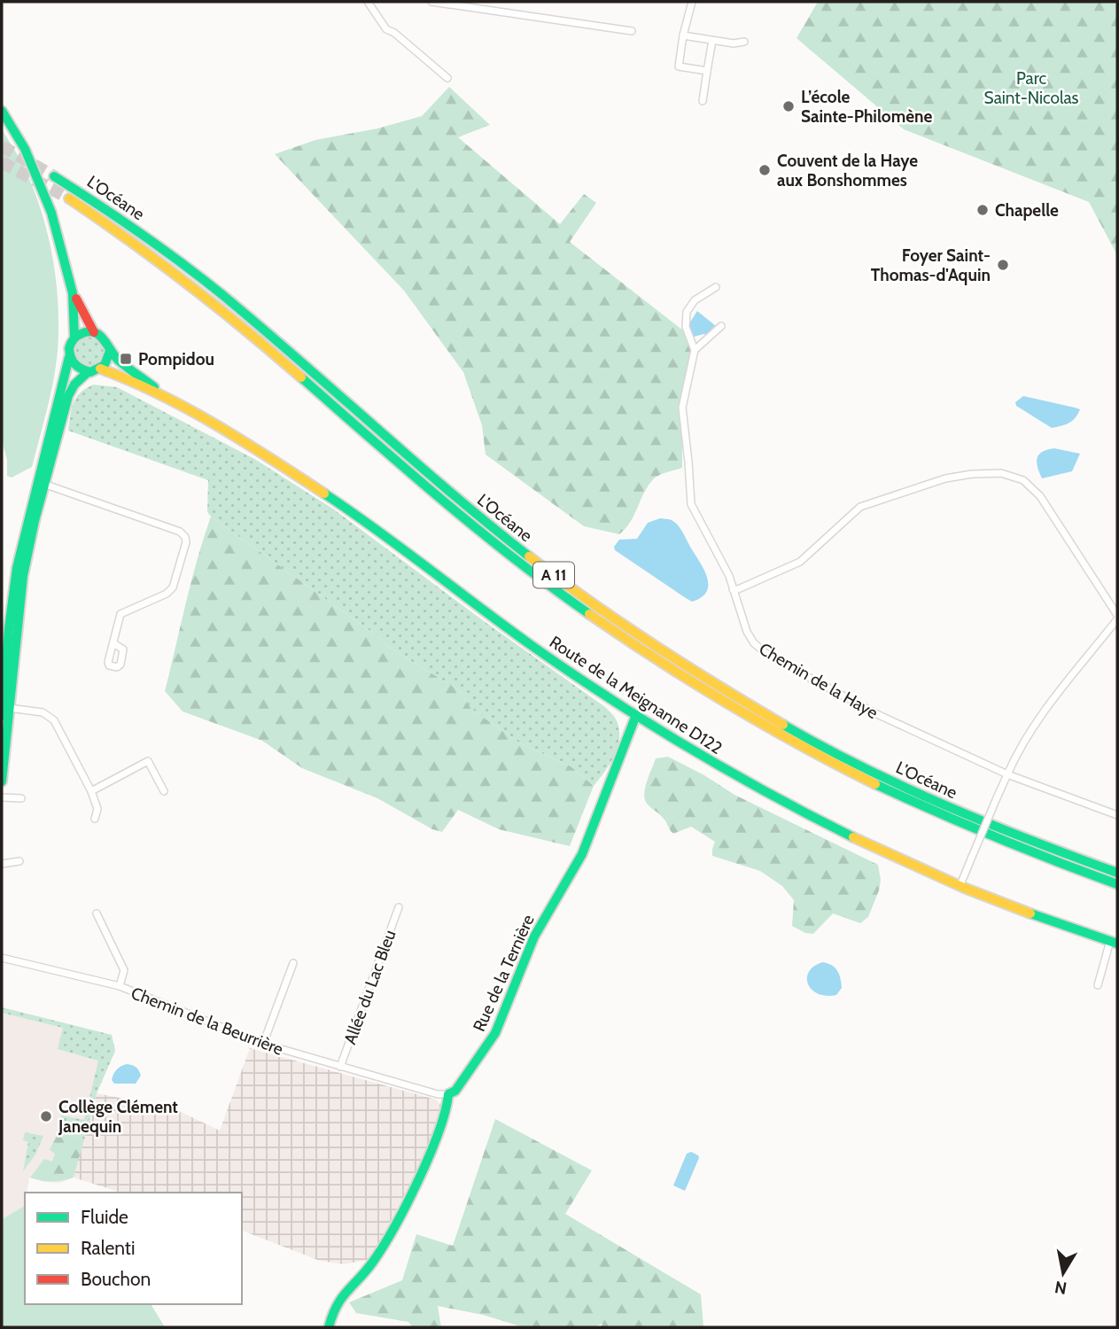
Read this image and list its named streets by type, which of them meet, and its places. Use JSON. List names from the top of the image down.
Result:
{
  "streets": {
    "main road": [
      "L’Océane",
      "A 11",
      "Route de la Meignanne D122",
      "Rue de la Ternière"
    ],
    "street": ["Chemin de la Haye", "Allée du Lac Bleu", "Chemin de la Beurrière"]
  },
  "crossings": [
    ["Route de la Meignanne D122", "Rue de la Ternière"],
    ["Rue de la Ternière", "Chemin de la Beurrière"],
    ["Allée du Lac Bleu", "Chemin de la Beurrière"]
  ],
  "parks": ["Parc Saint-Nicolas"],
  "places": {
    "other": [
      "L’école Sainte-Philomène",
      "Couvent de la Haye aux Bonshommes",
      "Chapelle",
      "Foyer Saint- Thomas-d'Aquin",
      "Collège Clément Janequin"
    ],
    "transit": ["Pompidou"]
  },
  "legend": ["Fluide", "Ralenti", "Bouchon"],
  "north": "bottom"
}
